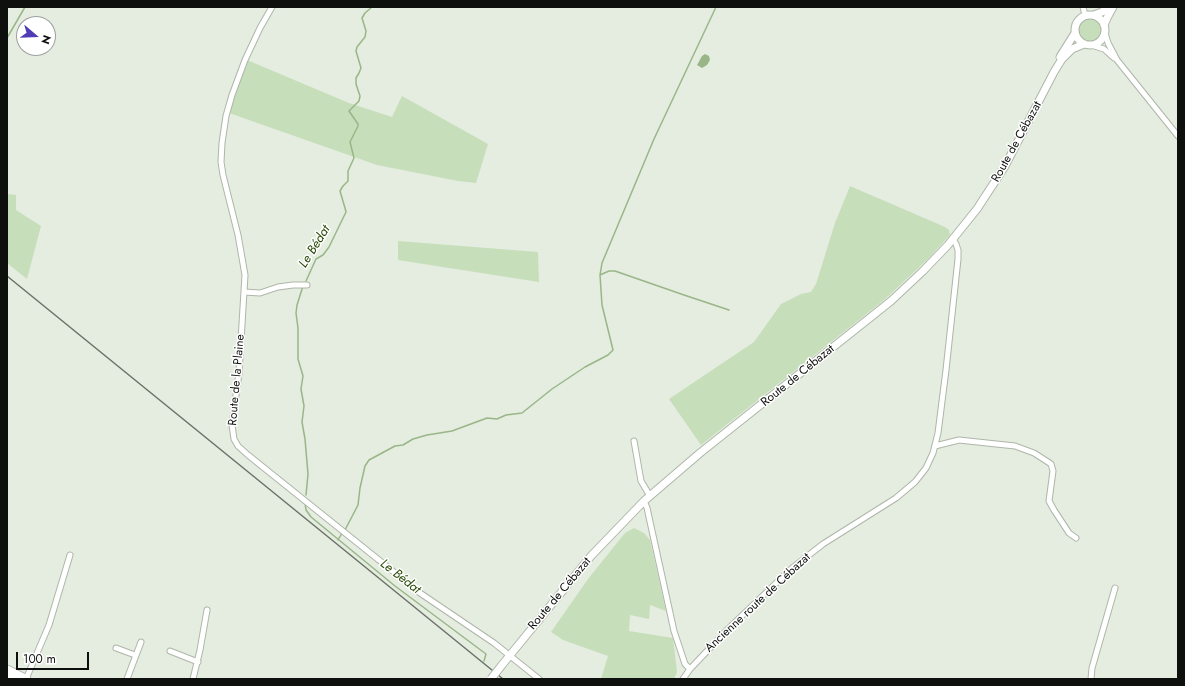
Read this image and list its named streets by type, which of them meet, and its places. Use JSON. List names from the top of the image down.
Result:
{
  "streets": {
    "main road": ["Route de Cébazat"],
    "street": ["Route de la Plaine", "Ancienne route de Cébazat"]
  },
  "crossings": [
    ["Route de Cébazat", "Route de la Plaine"],
    ["Route de Cébazat", "Ancienne route de Cébazat"]
  ],
  "water": ["Le Bédat"],
  "scale_bar": "100 m",
  "north": "right"
}
